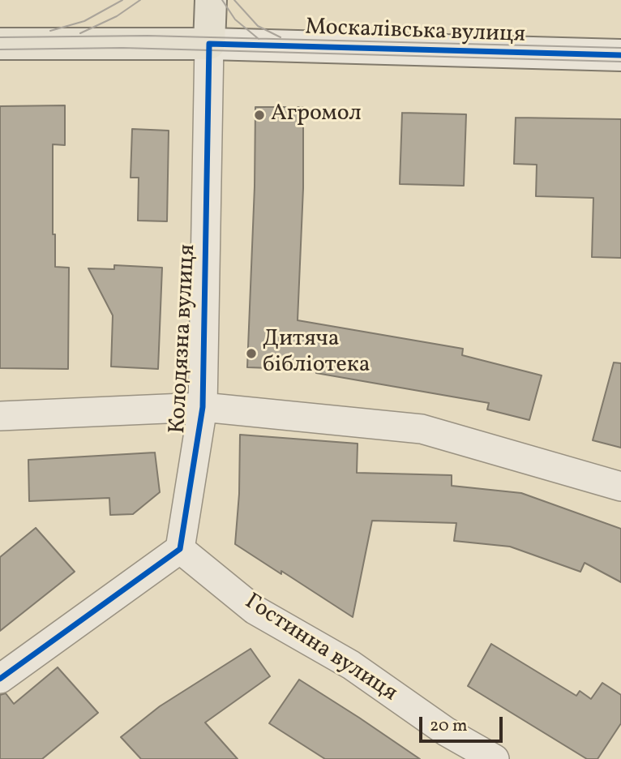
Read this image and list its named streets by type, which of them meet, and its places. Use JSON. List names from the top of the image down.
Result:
{
  "streets": {
    "main road": ["Москалівська вулиця"],
    "street": ["Колодязна вулиця", "Гостинна вулиця"]
  },
  "crossings": [
    ["Москалівська вулиця", "Колодязна вулиця"],
    ["Колодязна вулиця", "Гостинна вулиця"]
  ],
  "places": ["Агромол", "Дитяча бібліотека"],
  "scale_bar": "20 m"
}
